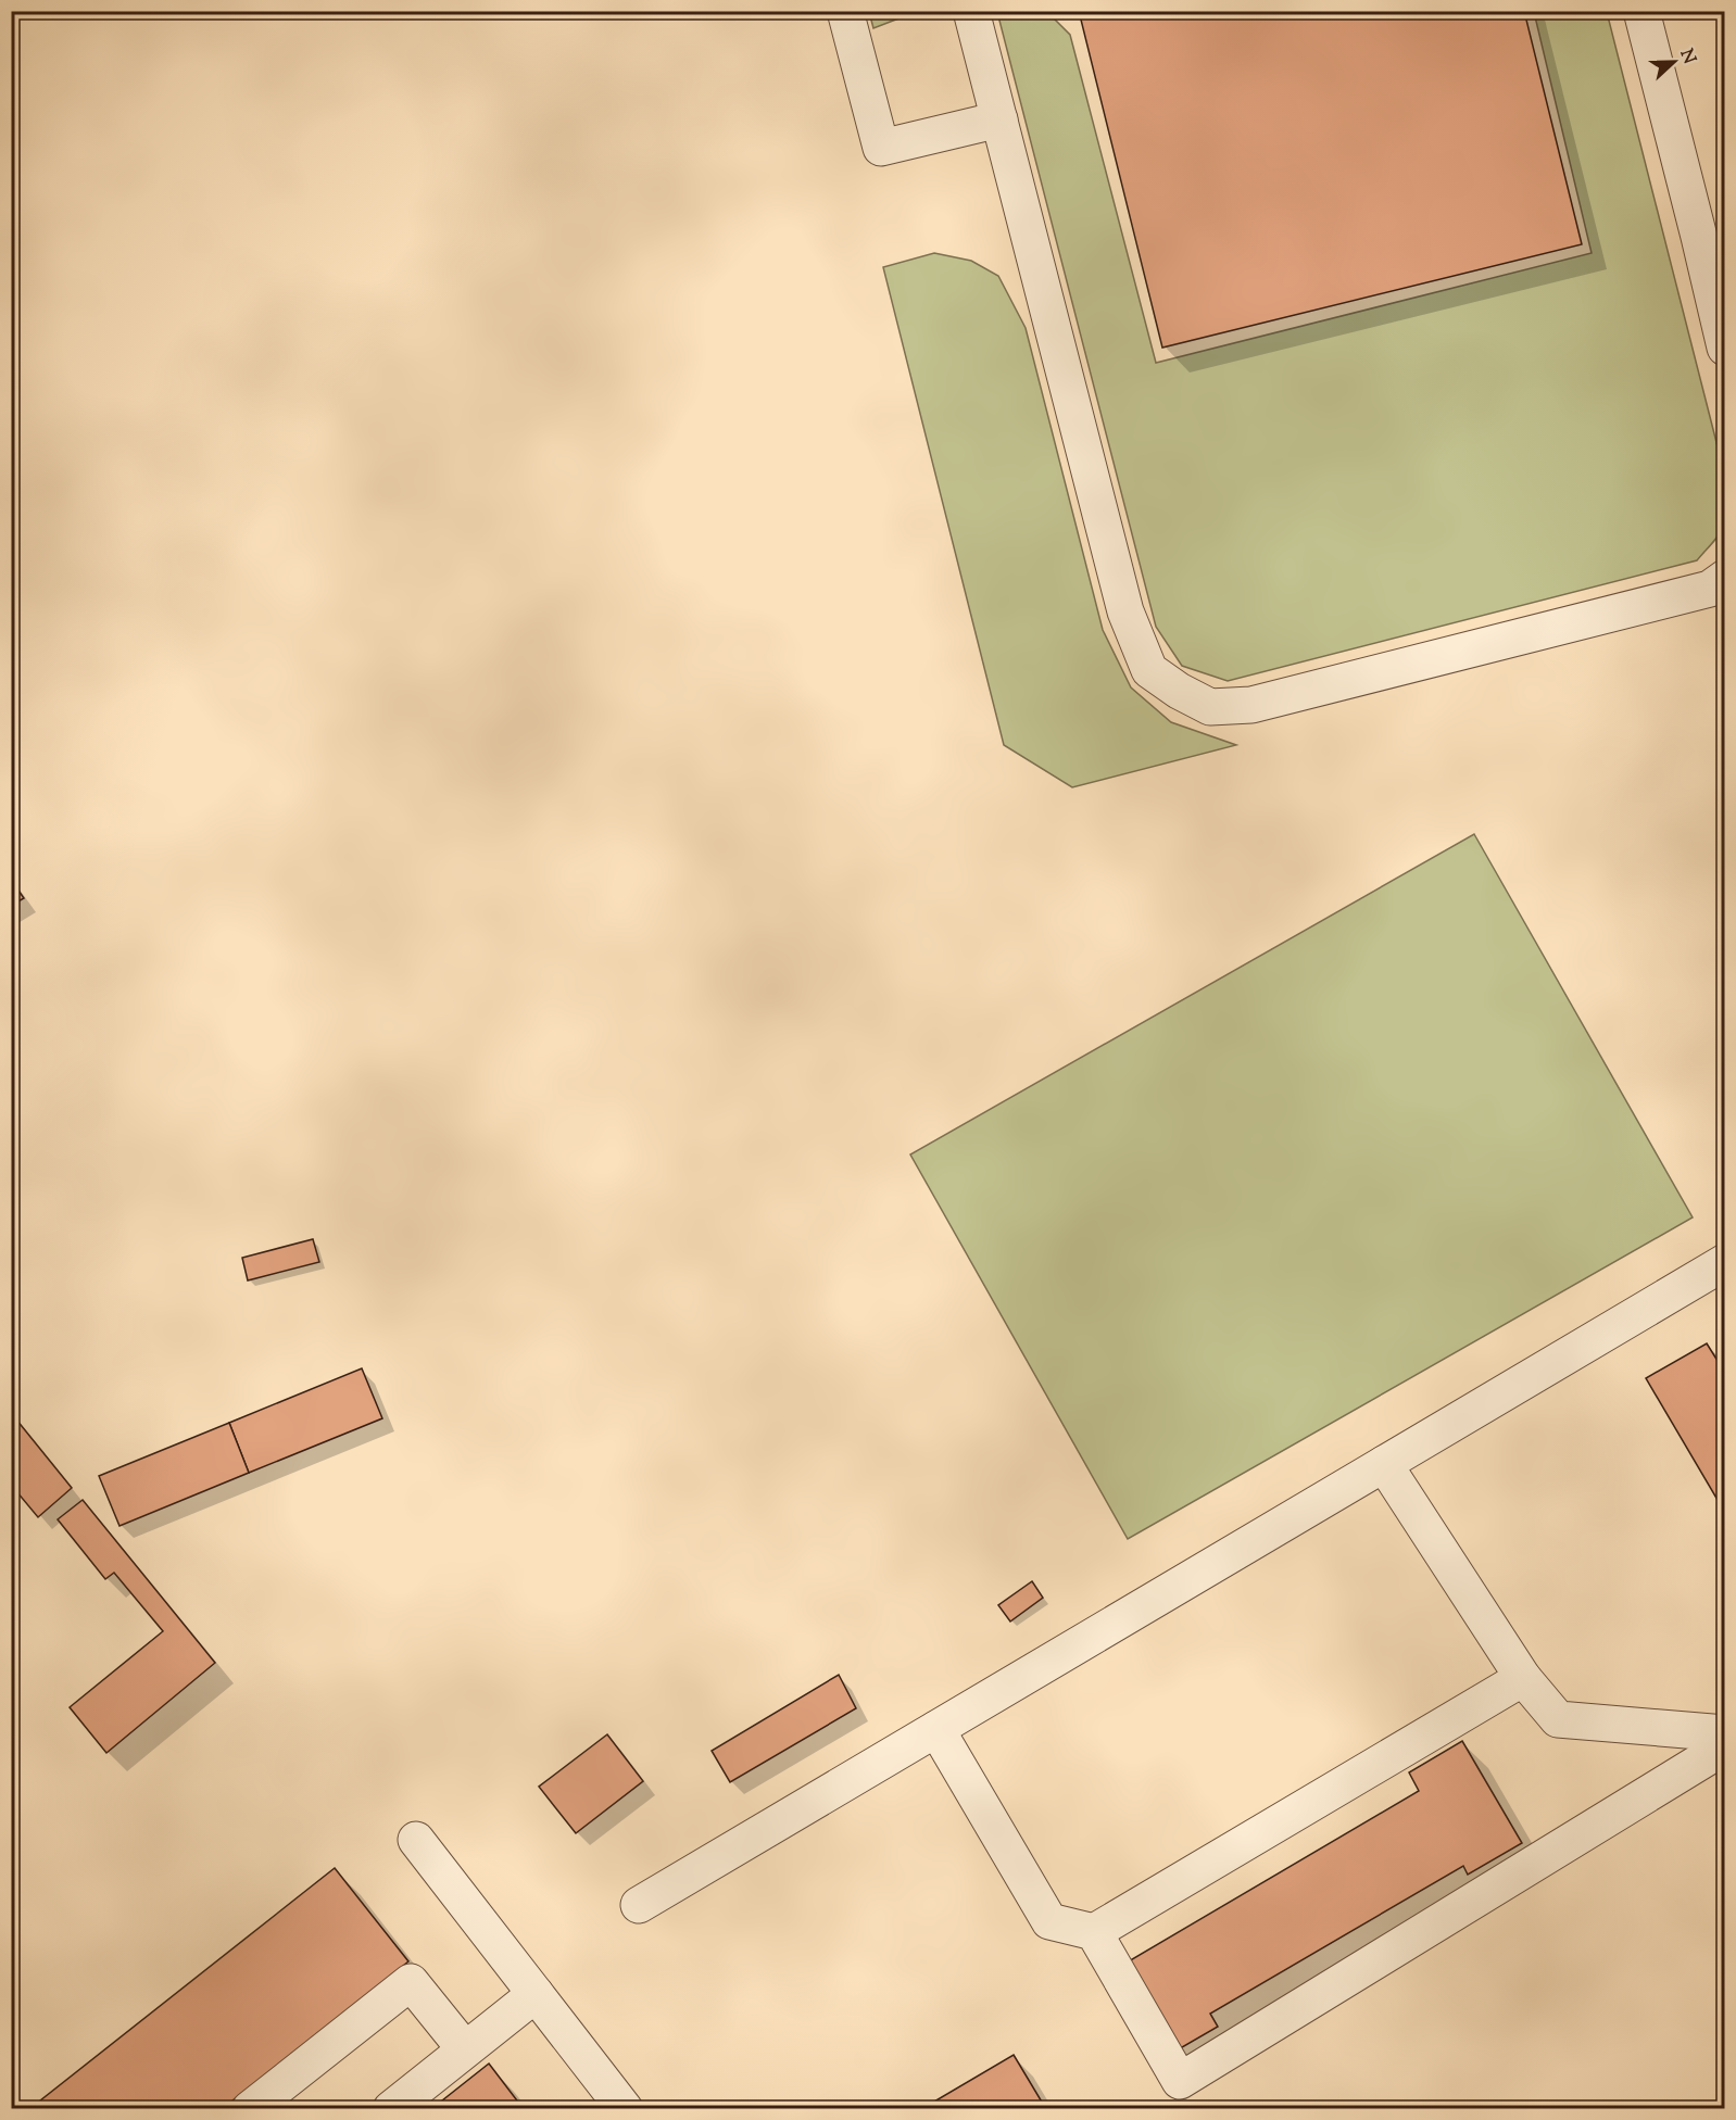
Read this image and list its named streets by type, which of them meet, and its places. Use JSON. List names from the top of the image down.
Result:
{
  "north": "right"
}
